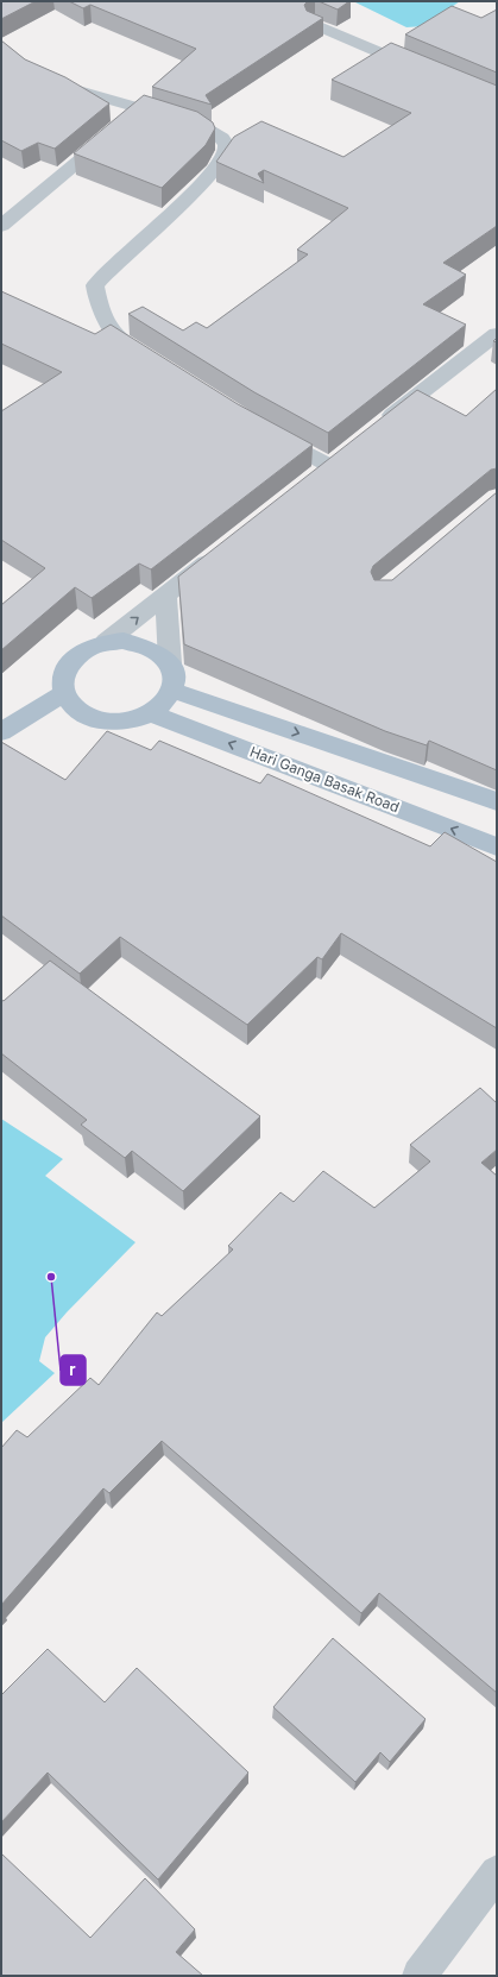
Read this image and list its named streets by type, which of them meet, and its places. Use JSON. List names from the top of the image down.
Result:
{
  "streets": {
    "main road": ["Hari Ganga Basak Road"]
  },
  "places": ["r"]
}
